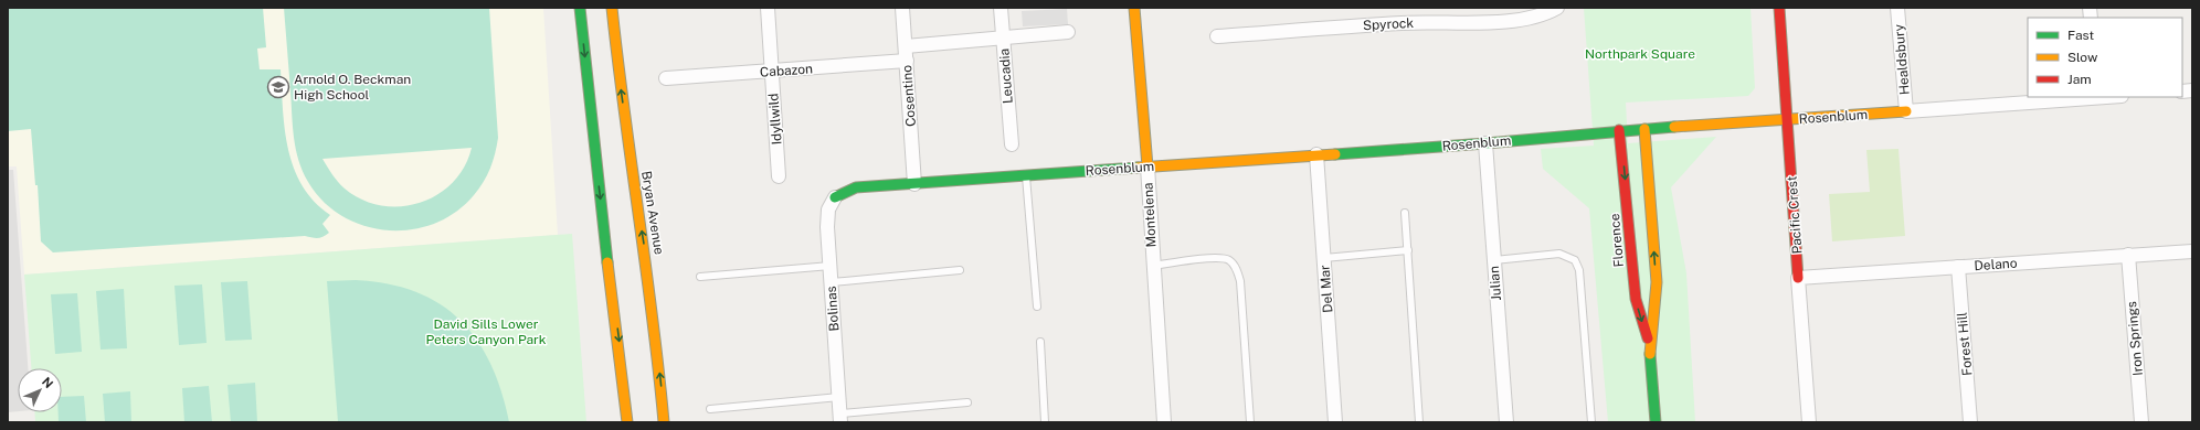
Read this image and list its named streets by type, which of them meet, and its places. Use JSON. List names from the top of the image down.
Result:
{
  "streets": {
    "street": [
      "Spyrock",
      "Healdsbury",
      "Cabazon",
      "Leucadia",
      "Cosentino",
      "Rosenblum",
      "Idyllwild",
      "Bryan Avenue",
      "Montelena",
      "Pacific Crest",
      "Florence",
      "Delano",
      "Julian",
      "Del Mar",
      "Bolinas",
      "Iron Springs",
      "Forest Hill"
    ]
  },
  "crossings": [
    ["Healdsbury", "Rosenblum"],
    ["Cabazon", "Cosentino"],
    ["Cabazon", "Idyllwild"],
    ["Cosentino", "Rosenblum"],
    ["Rosenblum", "Montelena"],
    ["Rosenblum", "Pacific Crest"],
    ["Rosenblum", "Florence"],
    ["Rosenblum", "Julian"],
    ["Rosenblum", "Del Mar"],
    ["Rosenblum", "Bolinas"],
    ["Pacific Crest", "Delano"],
    ["Delano", "Iron Springs"],
    ["Delano", "Forest Hill"]
  ],
  "parks": ["Northpark Square", "David Sills Lower Peters Canyon Park"],
  "places": {
    "school or university": ["Arnold O. Beckman High School"]
  },
  "legend": ["Fast", "Slow", "Jam"],
  "north": "top right"
}
